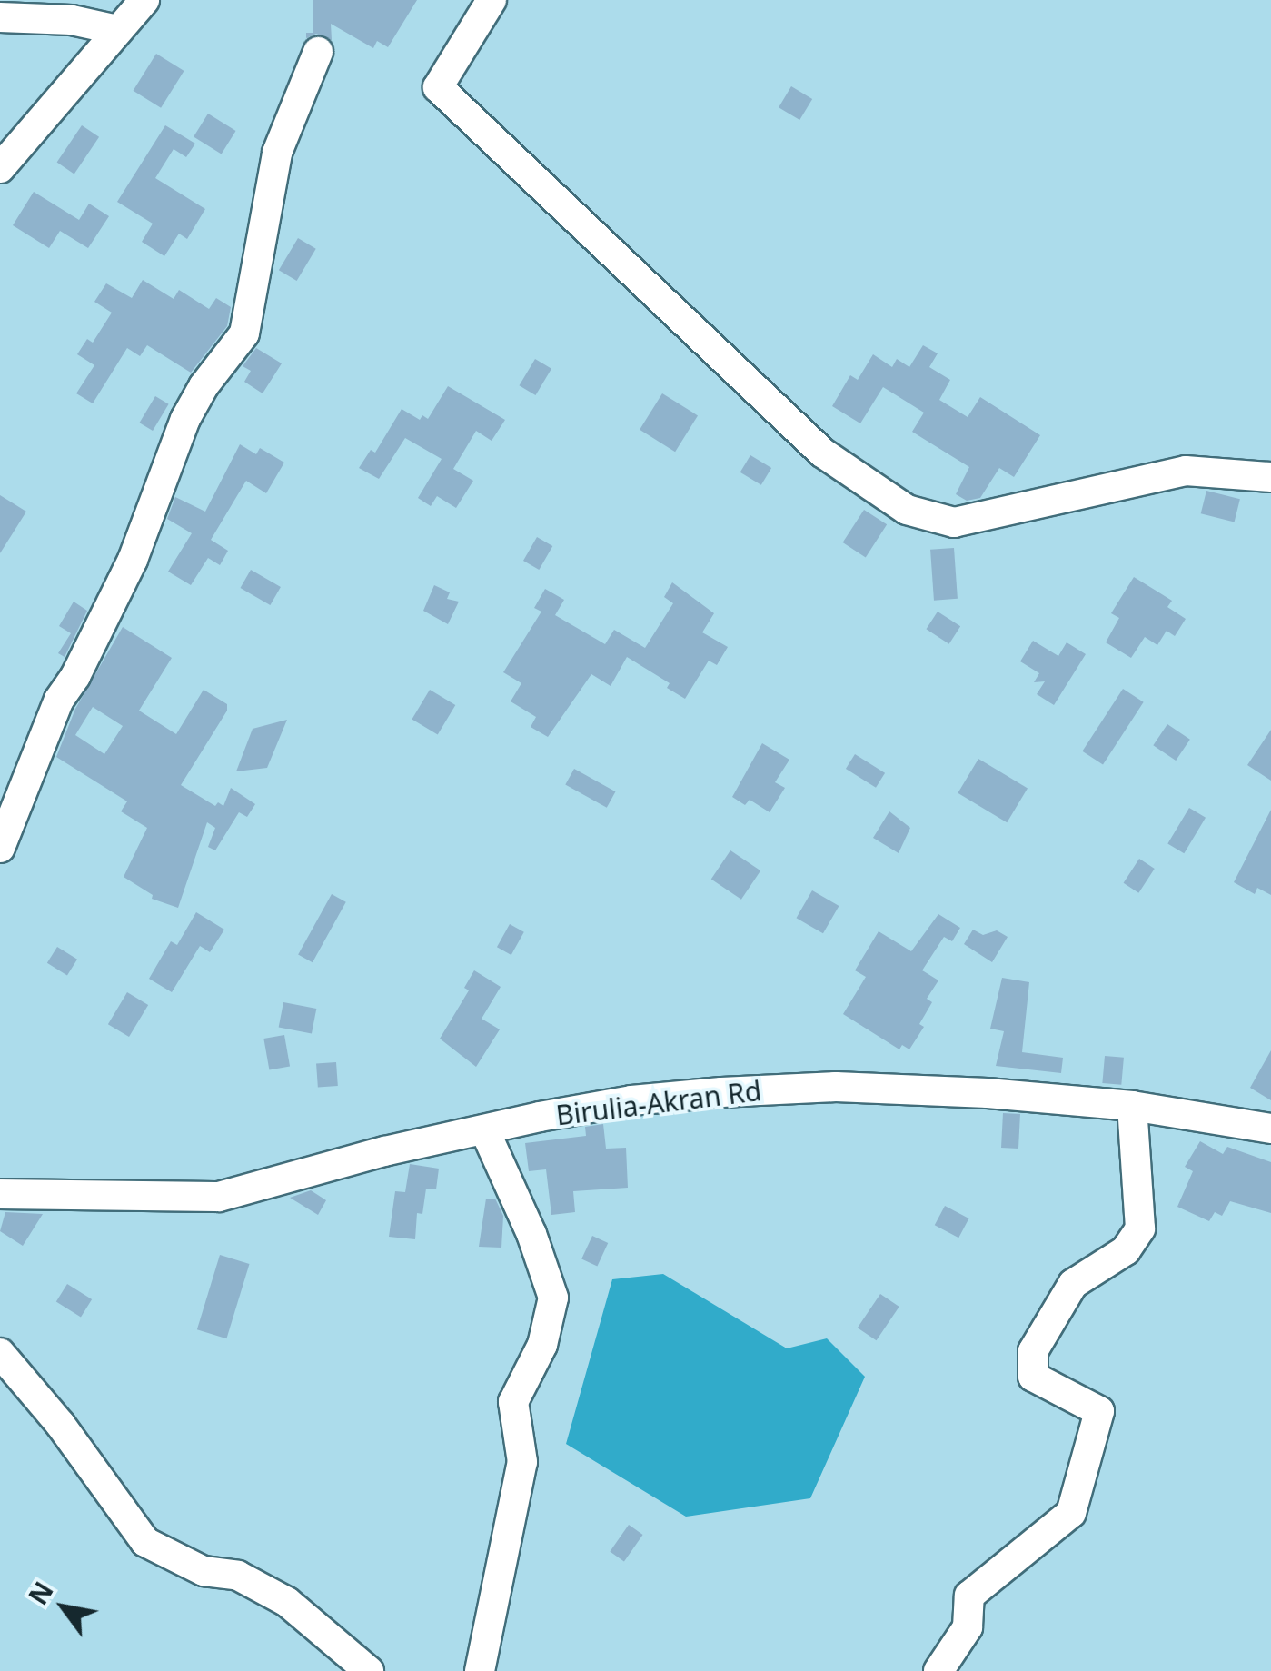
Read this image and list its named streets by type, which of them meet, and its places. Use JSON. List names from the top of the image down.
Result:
{
  "streets": {
    "street": ["Birulia-Akran Rd"]
  },
  "north": "top left"
}
